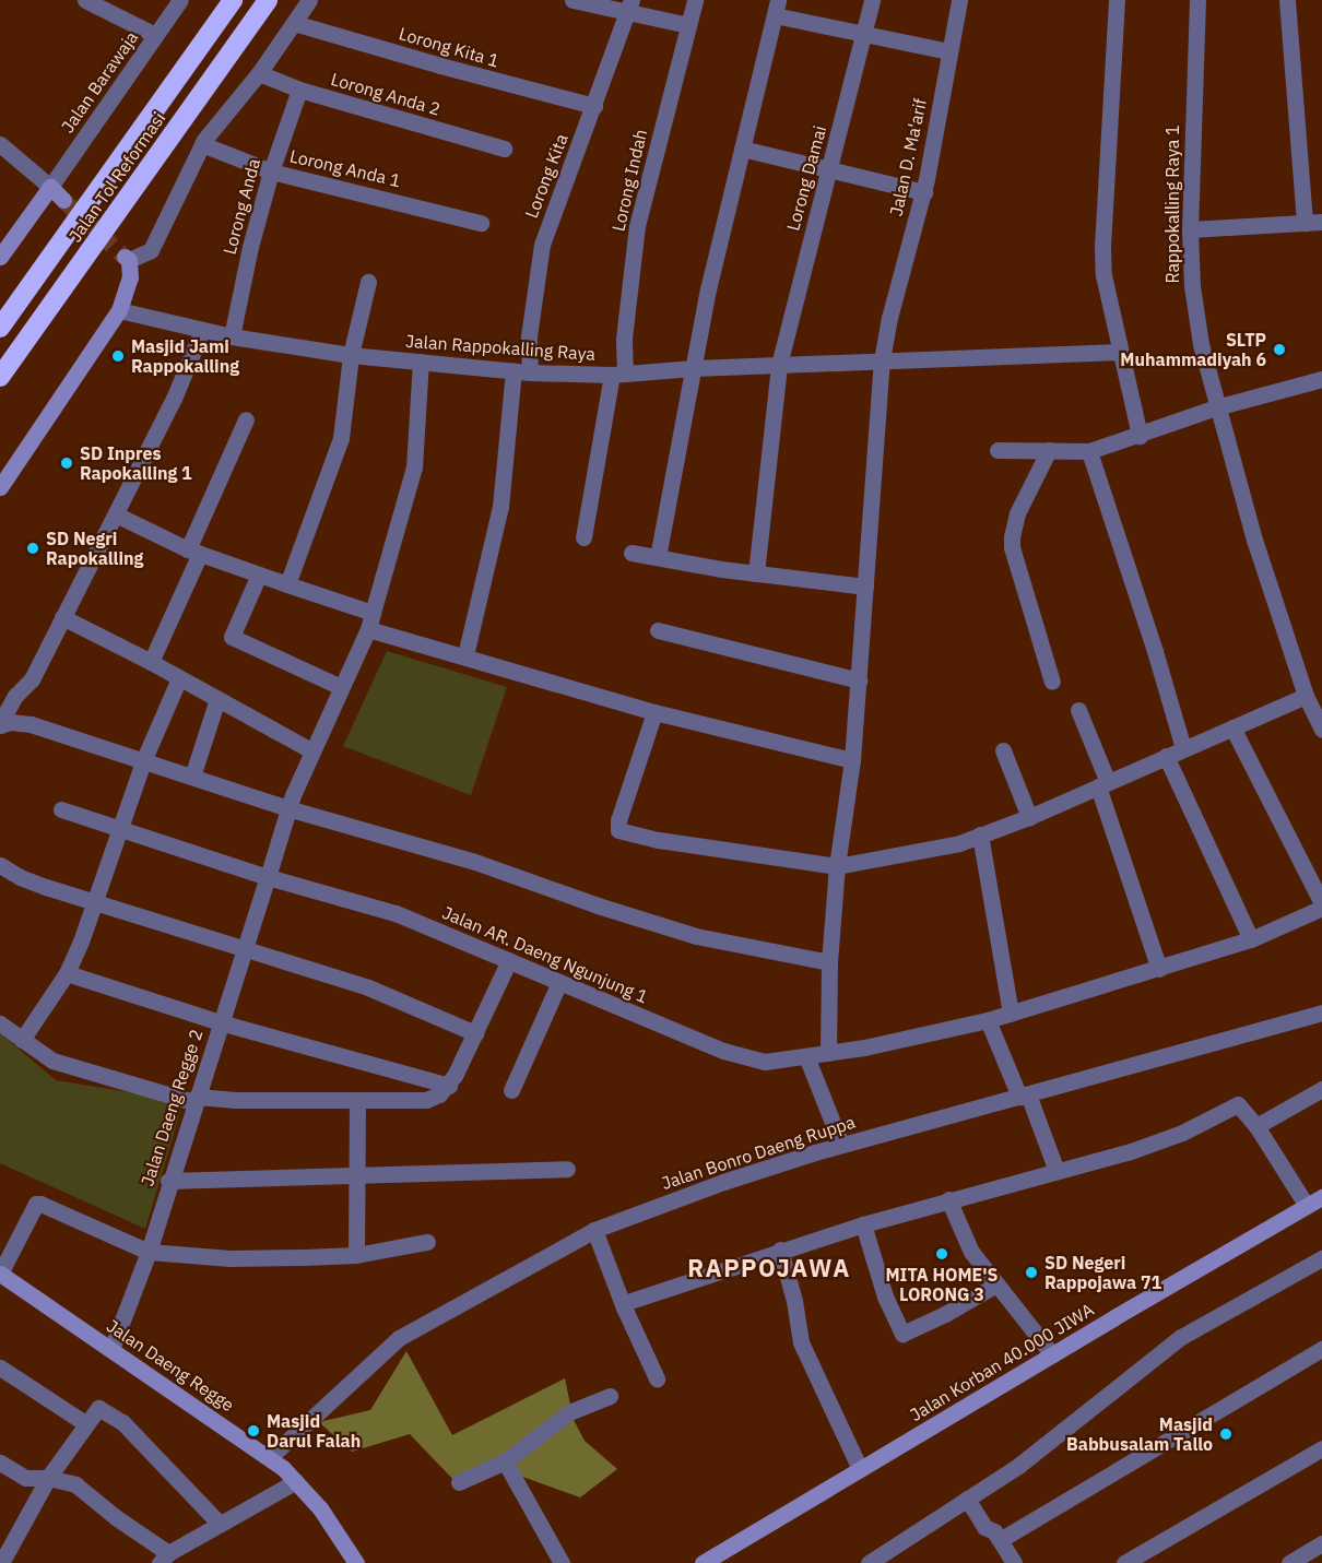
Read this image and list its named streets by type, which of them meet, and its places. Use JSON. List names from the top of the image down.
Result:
{
  "streets": {
    "highway": ["Jalan Tol Reformasi"],
    "street": [
      "Lorong Kita 1",
      "Jalan Barawaja",
      "Lorong Anda 2",
      "Jalan D. Ma'arif",
      "Lorong Anda 1",
      "Lorong Kita",
      "Lorong Damai",
      "Lorong Indah",
      "Rappokalling Raya 1",
      "Lorong Anda",
      "Jalan Rappokalling Raya",
      "Jalan AR. Daeng Ngunjung 1",
      "Jalan Daeng Regge 2",
      "Jalan Bonro Daeng Ruppa",
      "Jalan Korban 40.000 JIWA",
      "Jalan Daeng Regge"
    ]
  },
  "crossings": [
    ["Lorong Kita 1", "Lorong Kita"],
    ["Lorong Anda 2", "Lorong Anda"],
    ["Jalan D. Ma'arif", "Jalan Rappokalling Raya"],
    ["Jalan D. Ma'arif", "Jalan AR. Daeng Ngunjung 1"],
    ["Lorong Anda 1", "Lorong Anda"],
    ["Lorong Kita", "Jalan Rappokalling Raya"],
    ["Lorong Damai", "Jalan Rappokalling Raya"],
    ["Lorong Indah", "Jalan Rappokalling Raya"],
    ["Lorong Anda", "Jalan Rappokalling Raya"],
    ["Jalan Rappokalling Raya", "Jalan Daeng Regge 2"],
    ["Jalan AR. Daeng Ngunjung 1", "Jalan Daeng Regge 2"],
    ["Jalan Daeng Regge 2", "Jalan Daeng Regge"],
    ["Jalan Bonro Daeng Ruppa", "Jalan Daeng Regge"]
  ],
  "districts": ["RAPPOJAWA"],
  "places": [
    "SLTP Muhammadiyah 6",
    "Masjid Jami Rappokalling",
    "SD Inpres Rapokalling 1",
    "SD Negri Rapokalling",
    "MITA HOME'S LORONG 3",
    "SD Negeri Rappojawa 71",
    "Masjid Darul Falah",
    "Masjid Babbusalam Tallo"
  ]
}
